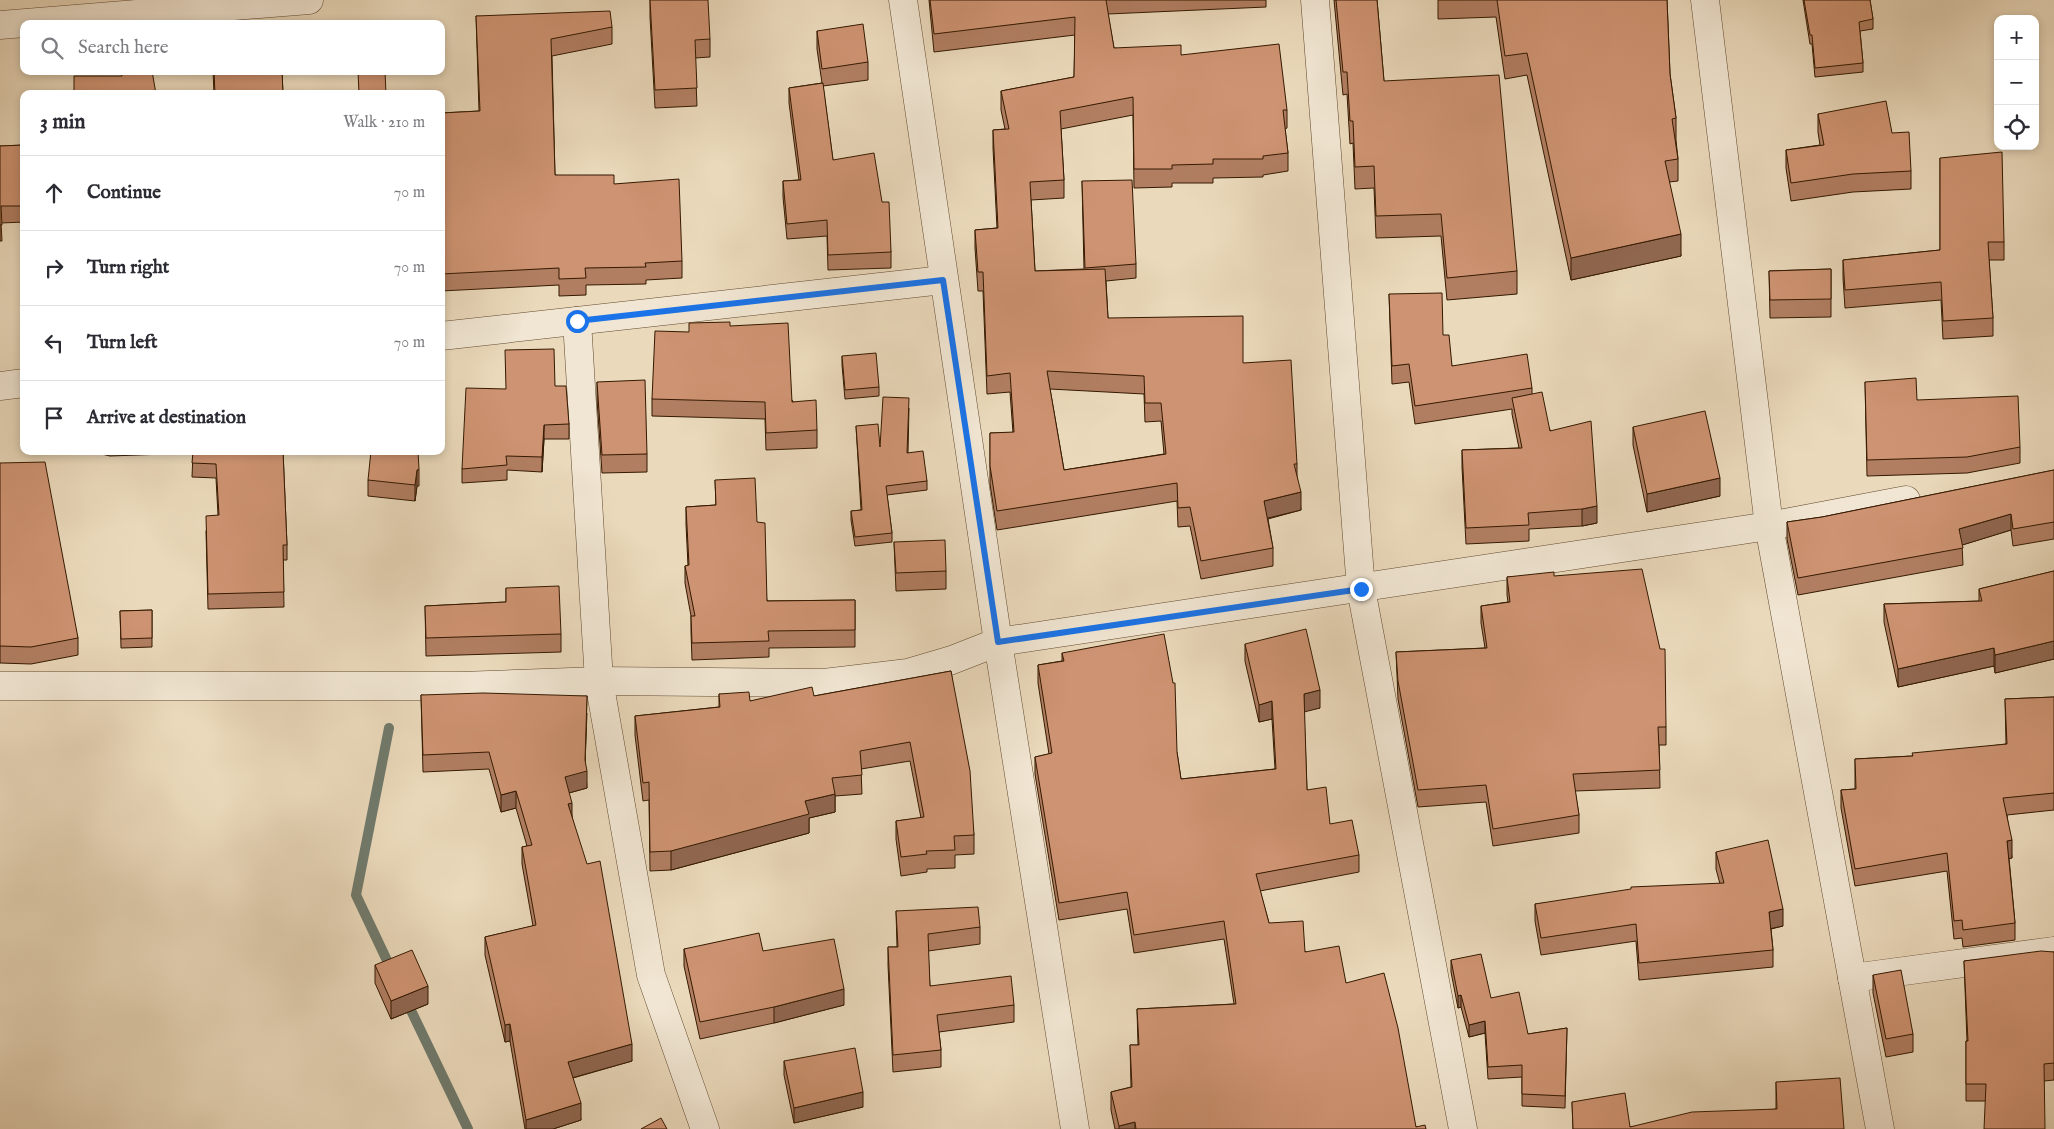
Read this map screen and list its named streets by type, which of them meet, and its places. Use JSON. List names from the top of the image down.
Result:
{
  "page": {
    "map_buttons": ["+", "−"],
    "search": "Search here",
    "heading": ["3 min", "Walk · 210 m"],
    "list": [
      ["Continue", "70 m"],
      ["Turn right", "70 m"],
      ["Turn left", "70 m"],
      "Arrive at destination"
    ]
  }
}
